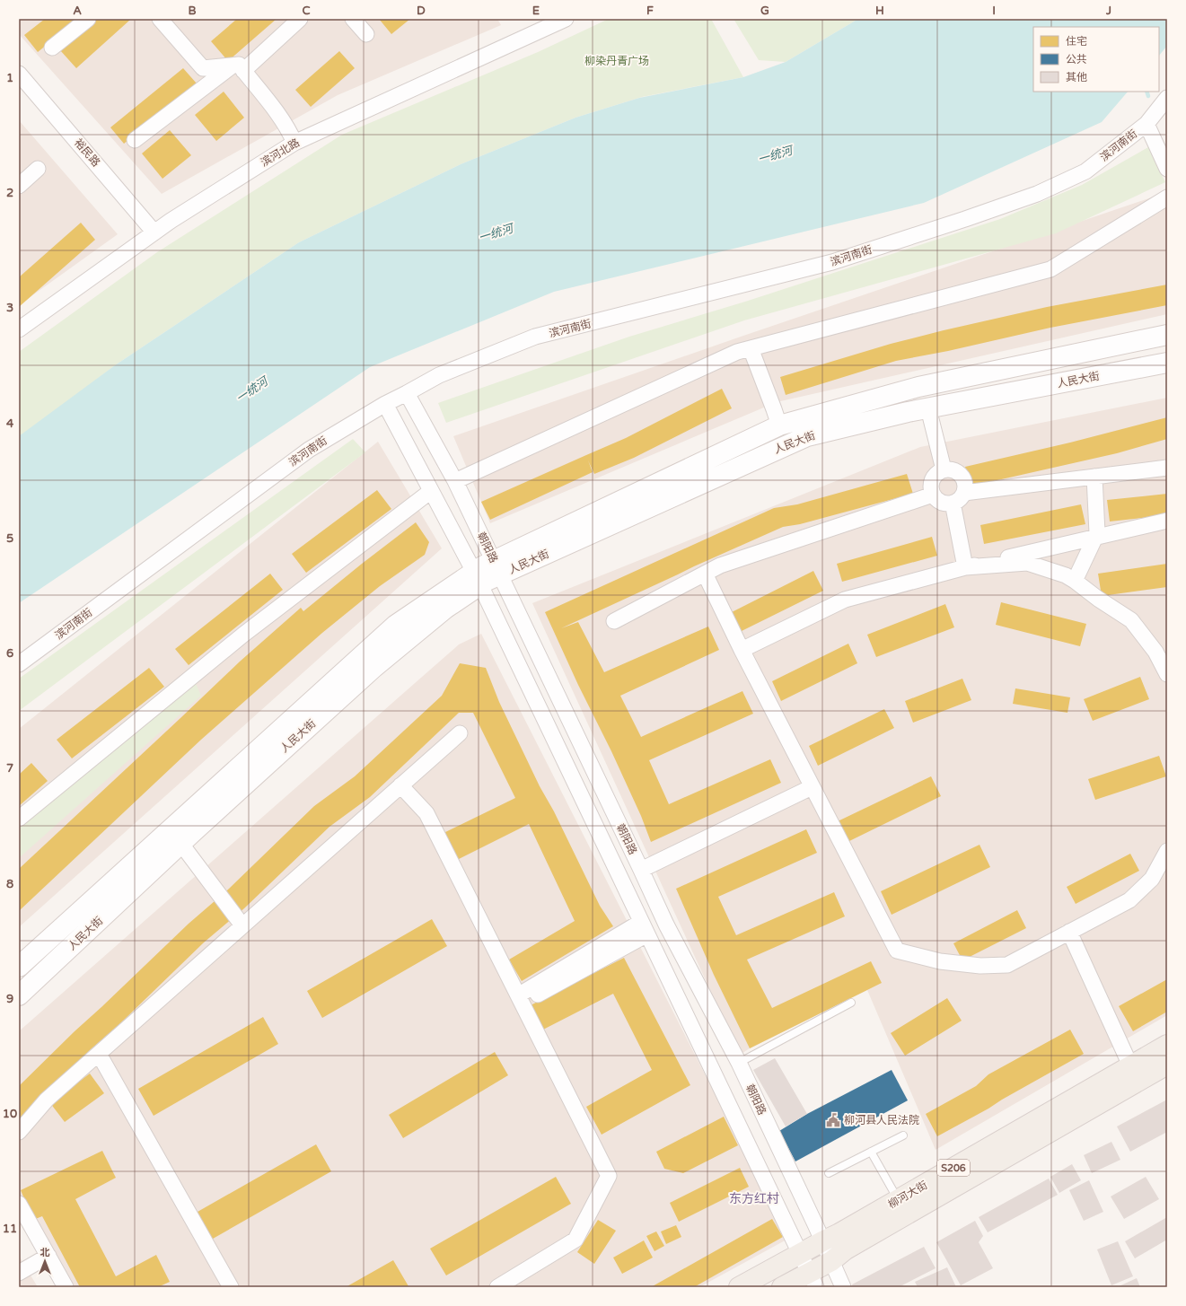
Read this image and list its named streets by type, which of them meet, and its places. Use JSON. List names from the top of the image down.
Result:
{
  "streets": {
    "main road": ["S206", "柳河大街"],
    "street": [
      "滨河南街",
      "裕民路",
      "滨河北路",
      "人民大街",
      "朝阳路"
    ]
  },
  "crossings": [
    ["滨河南街", "朝阳路"],
    ["裕民路", "滨河北路"],
    ["人民大街", "朝阳路"],
    ["朝阳路", "柳河大街"]
  ],
  "districts": ["东方红村"],
  "water": ["一统河"],
  "parks": ["柳染丹青广场"],
  "places": {
    "public building": ["柳河县人民法院"]
  },
  "legend": ["住宅", "公共", "其他"],
  "north": "top",
  "grid": {
    "columns": [
      "A",
      "B",
      "C",
      "D",
      "E",
      "F",
      "G",
      "H",
      "I",
      "J"
    ],
    "rows": [
      "1",
      "2",
      "3",
      "4",
      "5",
      "6",
      "7",
      "8",
      "9",
      "10",
      "11"
    ]
  }
}
